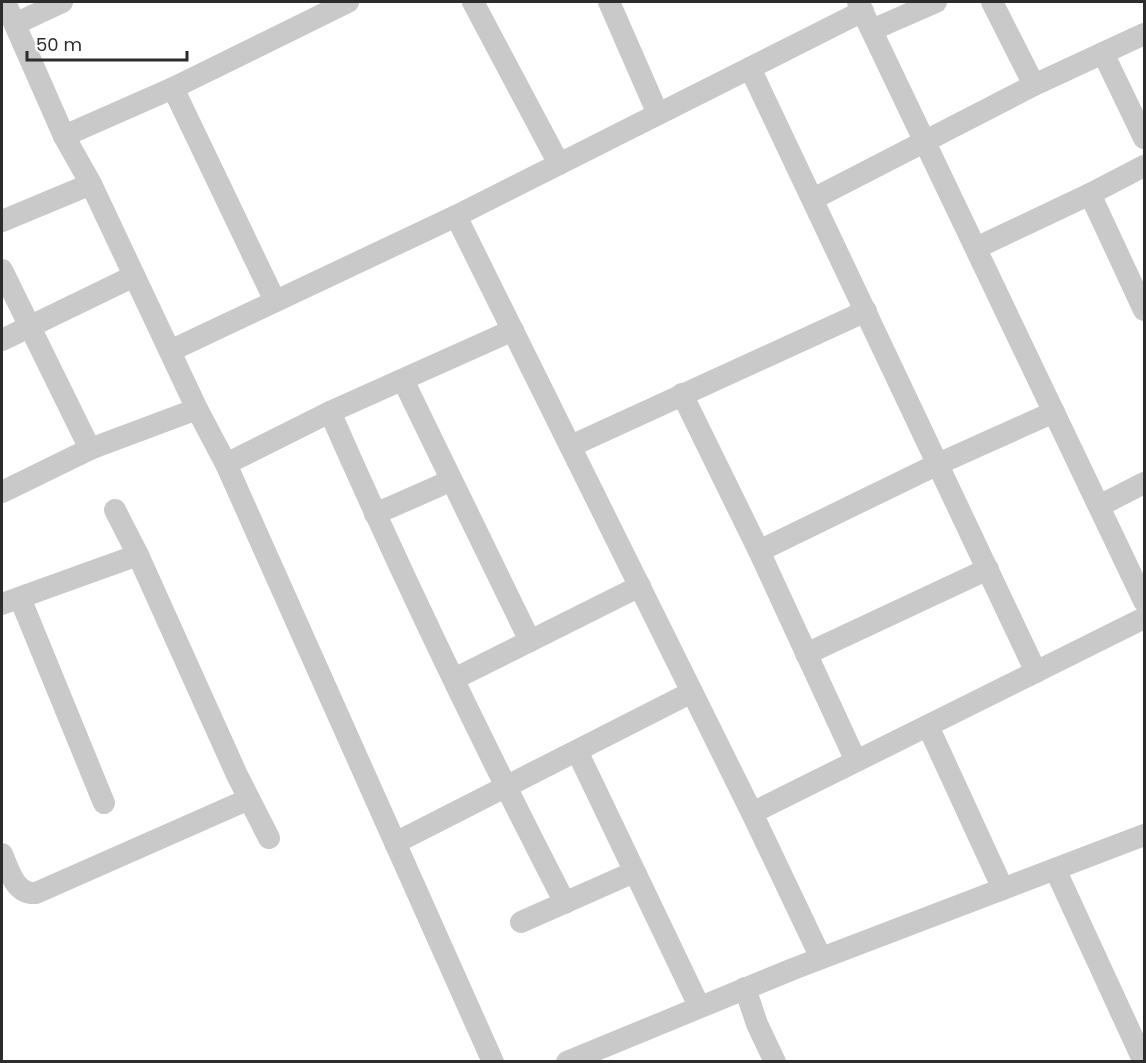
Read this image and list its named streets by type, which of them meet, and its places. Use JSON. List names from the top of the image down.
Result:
{
  "scale_bar": "50 m"
}
